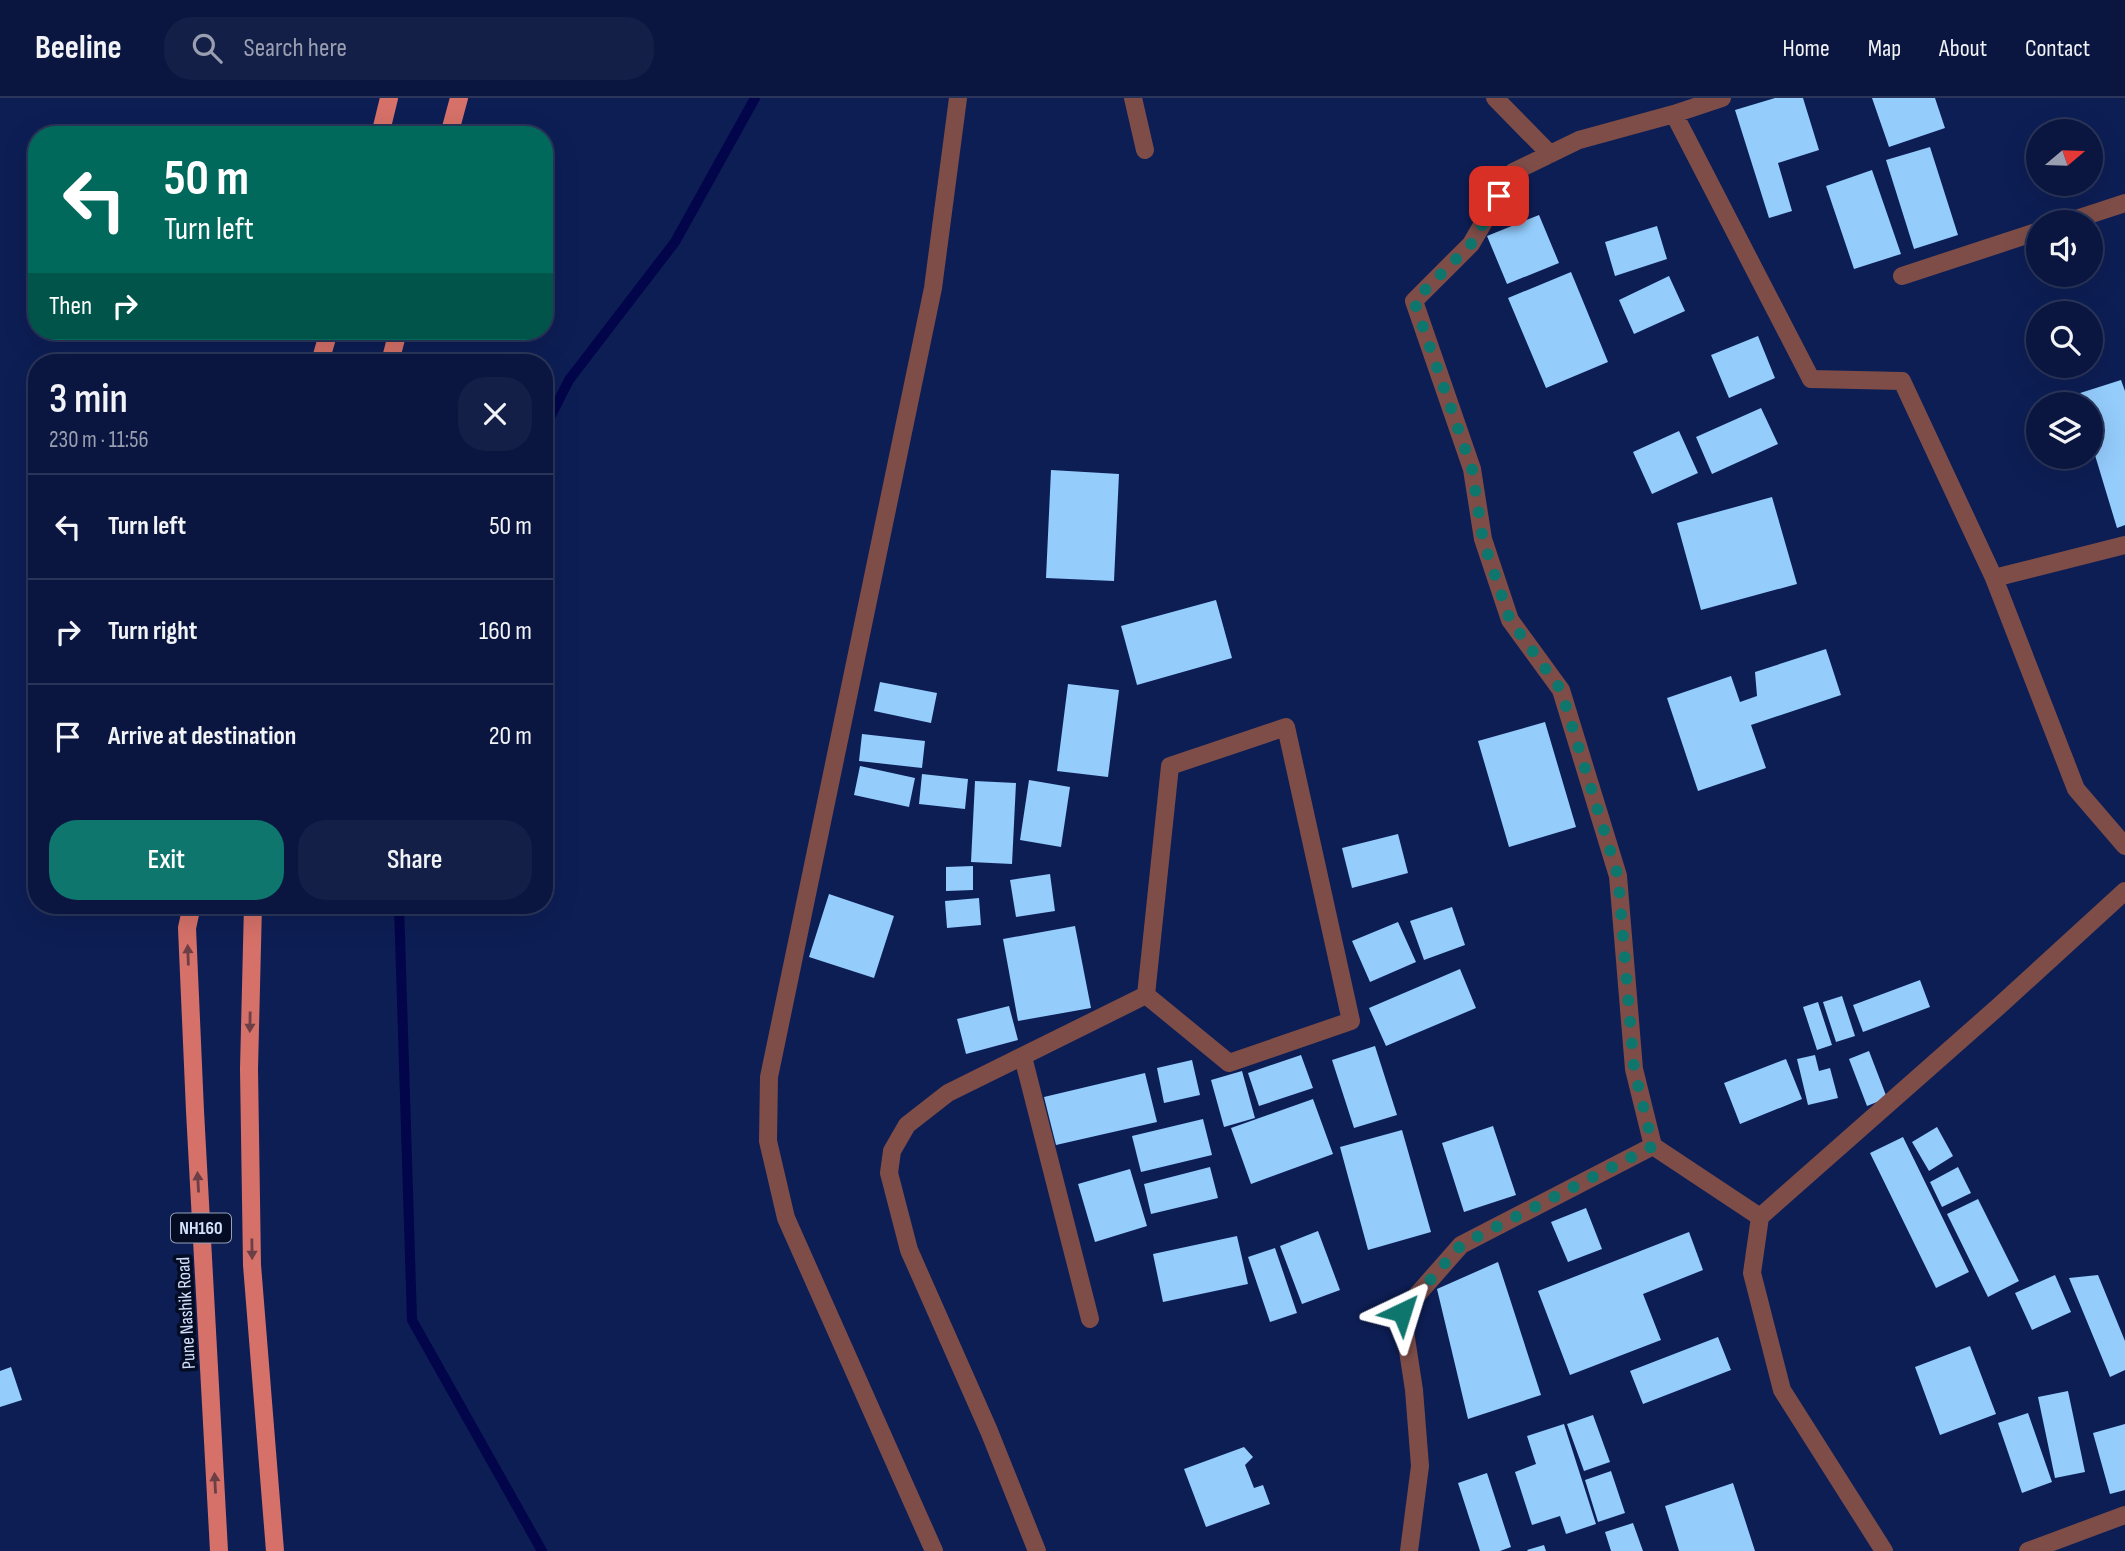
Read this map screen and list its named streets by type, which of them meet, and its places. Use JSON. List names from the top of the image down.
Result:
{
  "streets": {
    "main road": ["NH160", "Pune Nashik Road"]
  },
  "north": "right",
  "page": {
    "header": "Beeline",
    "search": "Search here",
    "nav": [
      "Home",
      "Map",
      "About",
      "Contact"
    ],
    "turn": ["50 m", "Turn left"],
    "then": "Then",
    "heading": ["3 min", "230 m · 11:56"],
    "list": [
      {
        "name": "Turn left",
        "value": "50 m"
      },
      {
        "name": "Turn right",
        "value": "160 m"
      },
      {
        "name": "Arrive at destination",
        "value": "20 m"
      }
    ],
    "buttons": ["Exit", "Share"]
  }
}
